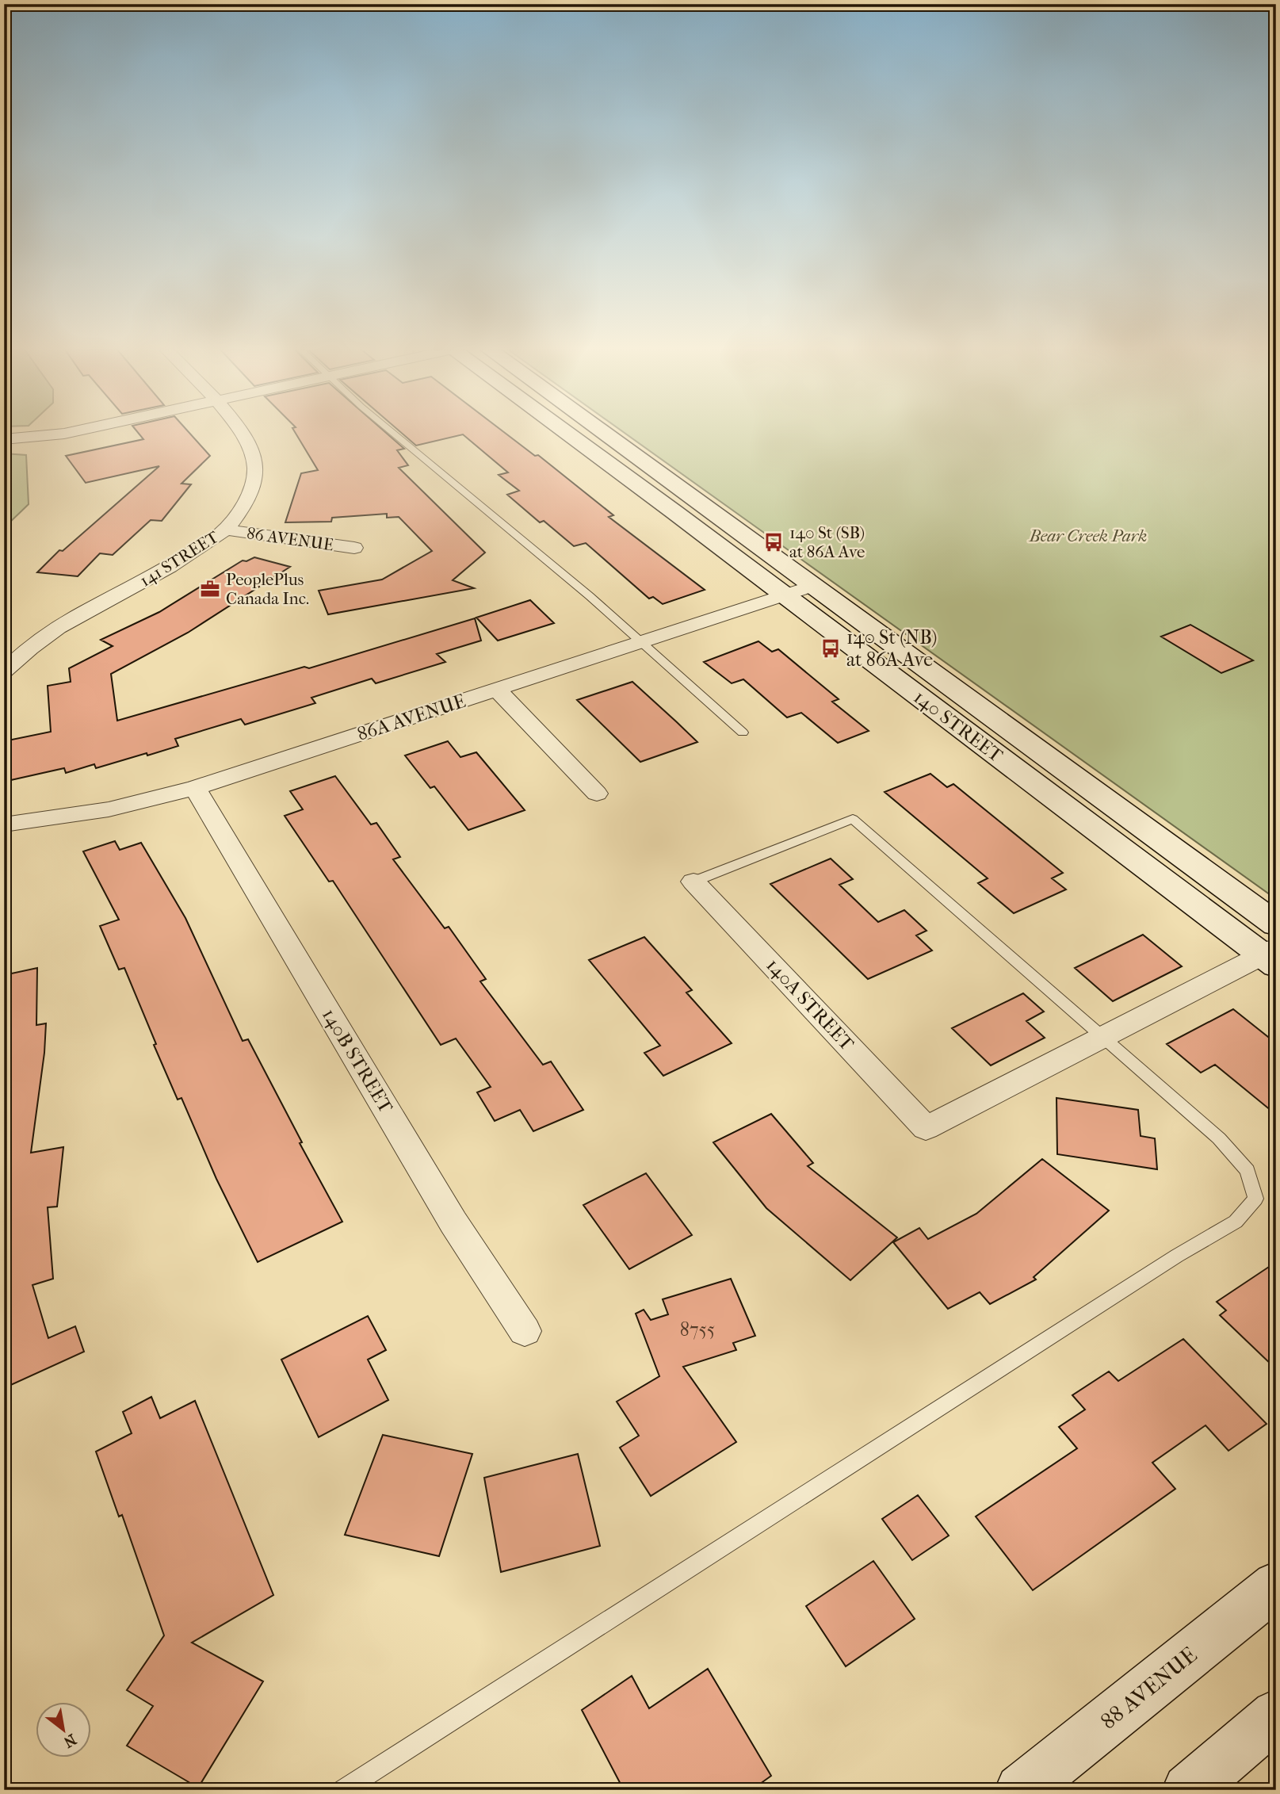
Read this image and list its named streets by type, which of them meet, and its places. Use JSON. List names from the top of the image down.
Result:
{
  "streets": {
    "main road": ["140 STREET", "88 AVENUE"],
    "street": [
      "86 AVENUE",
      "141 STREET",
      "86A AVENUE",
      "140A STREET",
      "140B STREET"
    ]
  },
  "crossings": [
    ["86 AVENUE", "141 STREET"],
    ["86A AVENUE", "140 STREET"],
    ["86A AVENUE", "140B STREET"]
  ],
  "parks": ["Bear Creek Park"],
  "places": {
    "bus stop": ["140 St (SB) at 86A Ave", "140 St (NB) at 86A Ave"],
    "office": ["PeoplePlus Canada Inc."]
  },
  "house_numbers": ["8755"],
  "north": "bottom right"
}
